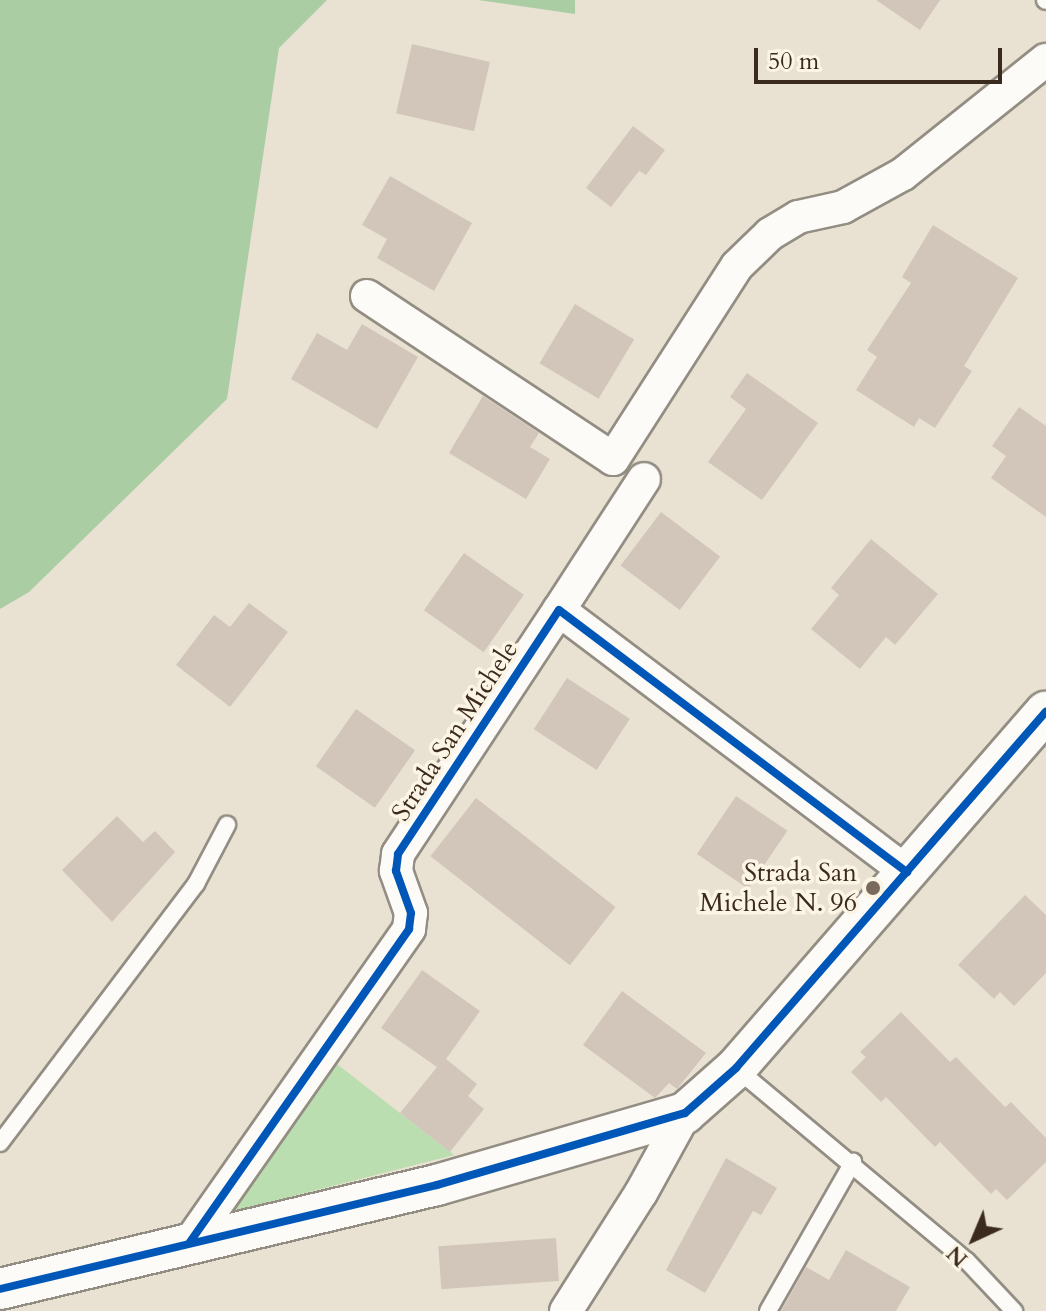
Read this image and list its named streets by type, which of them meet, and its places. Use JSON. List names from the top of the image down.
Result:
{
  "streets": {
    "street": ["Strada San Michele"]
  },
  "places": ["Strada San Michele N. 96"],
  "scale_bar": "50 m",
  "north": "bottom left"
}
